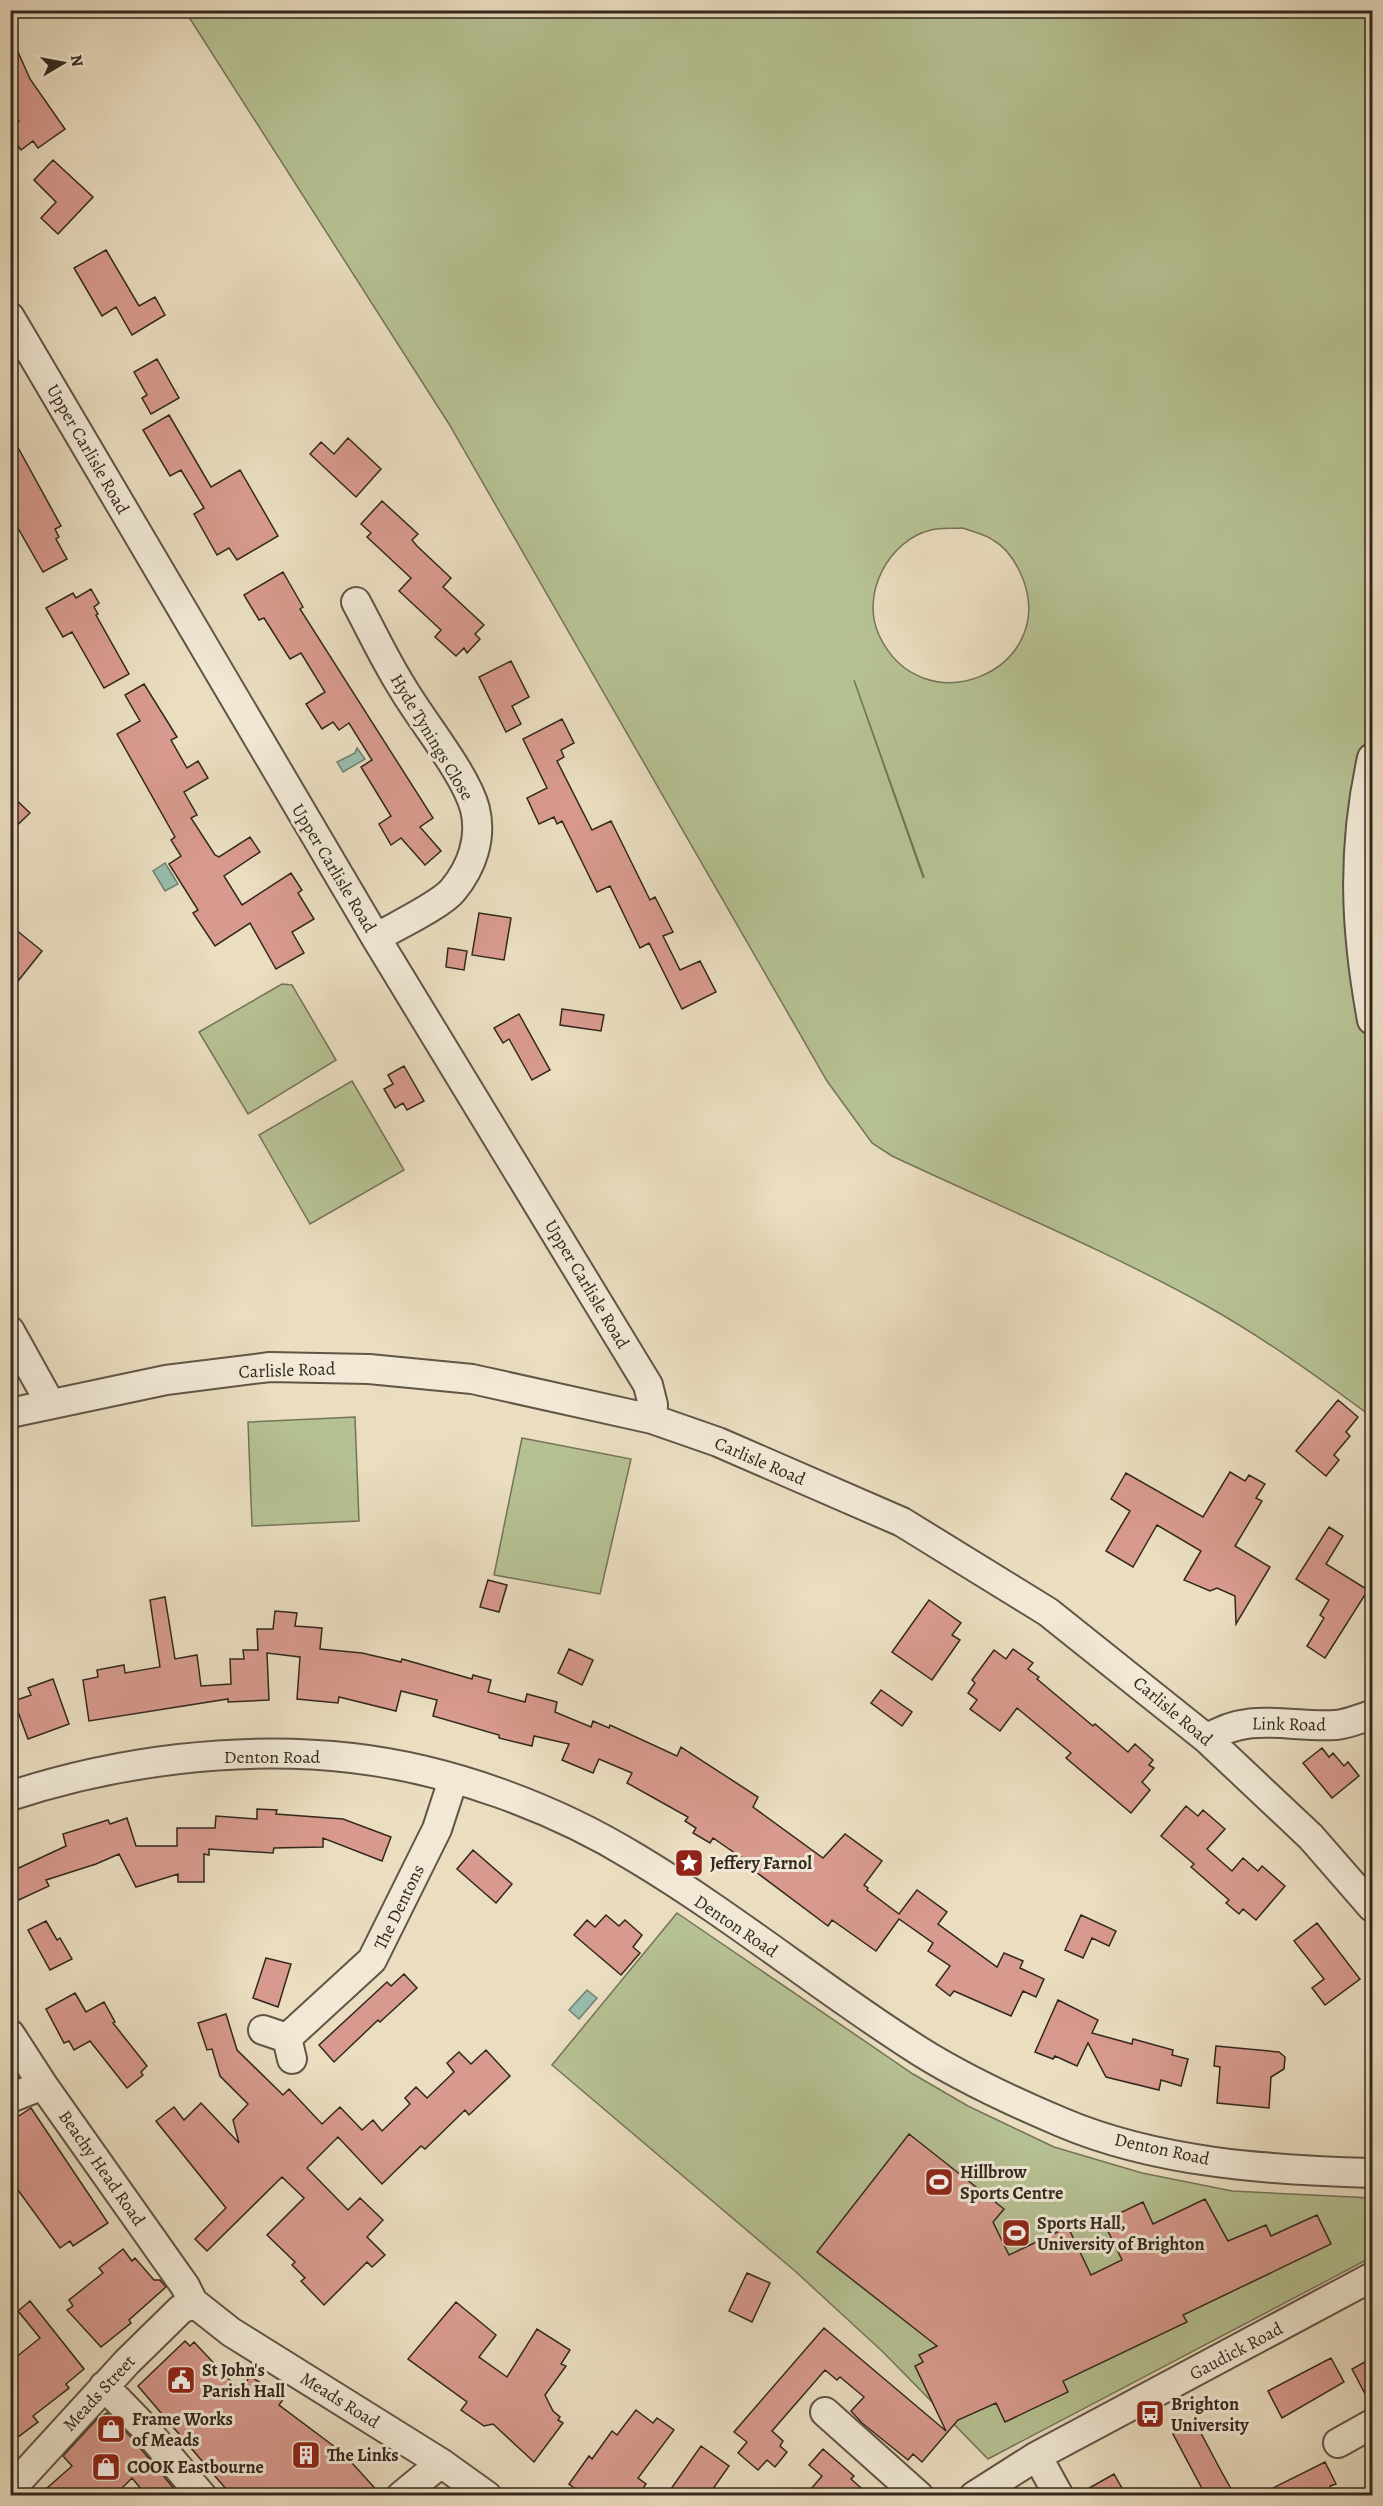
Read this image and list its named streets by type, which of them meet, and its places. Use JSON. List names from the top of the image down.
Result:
{
  "streets": {
    "street": [
      "Upper Carlisle Road",
      "Hyde Tynings Close",
      "Carlisle Road",
      "Link Road",
      "Denton Road",
      "The Dentons",
      "Beachy Head Road",
      "Gaudick Road",
      "Meads Street",
      "Meads Road"
    ]
  },
  "crossings": [
    ["Upper Carlisle Road", "Hyde Tynings Close"],
    ["Upper Carlisle Road", "Carlisle Road"],
    ["Carlisle Road", "Link Road"],
    ["Denton Road", "The Dentons"],
    ["Beachy Head Road", "Meads Street"],
    ["Beachy Head Road", "Meads Road"],
    ["Meads Street", "Meads Road"]
  ],
  "places": {
    "place": ["Jeffery Farnol"],
    "sports": ["Hillbrow Sports Centre", "Sports Hall, University of Brighton"],
    "public building": ["St John's Parish Hall"],
    "bus stop": ["Brighton University"],
    "shop": ["Frame Works of Meads", "COOK Eastbourne"],
    "building": ["The Links"]
  },
  "north": "right"
}
